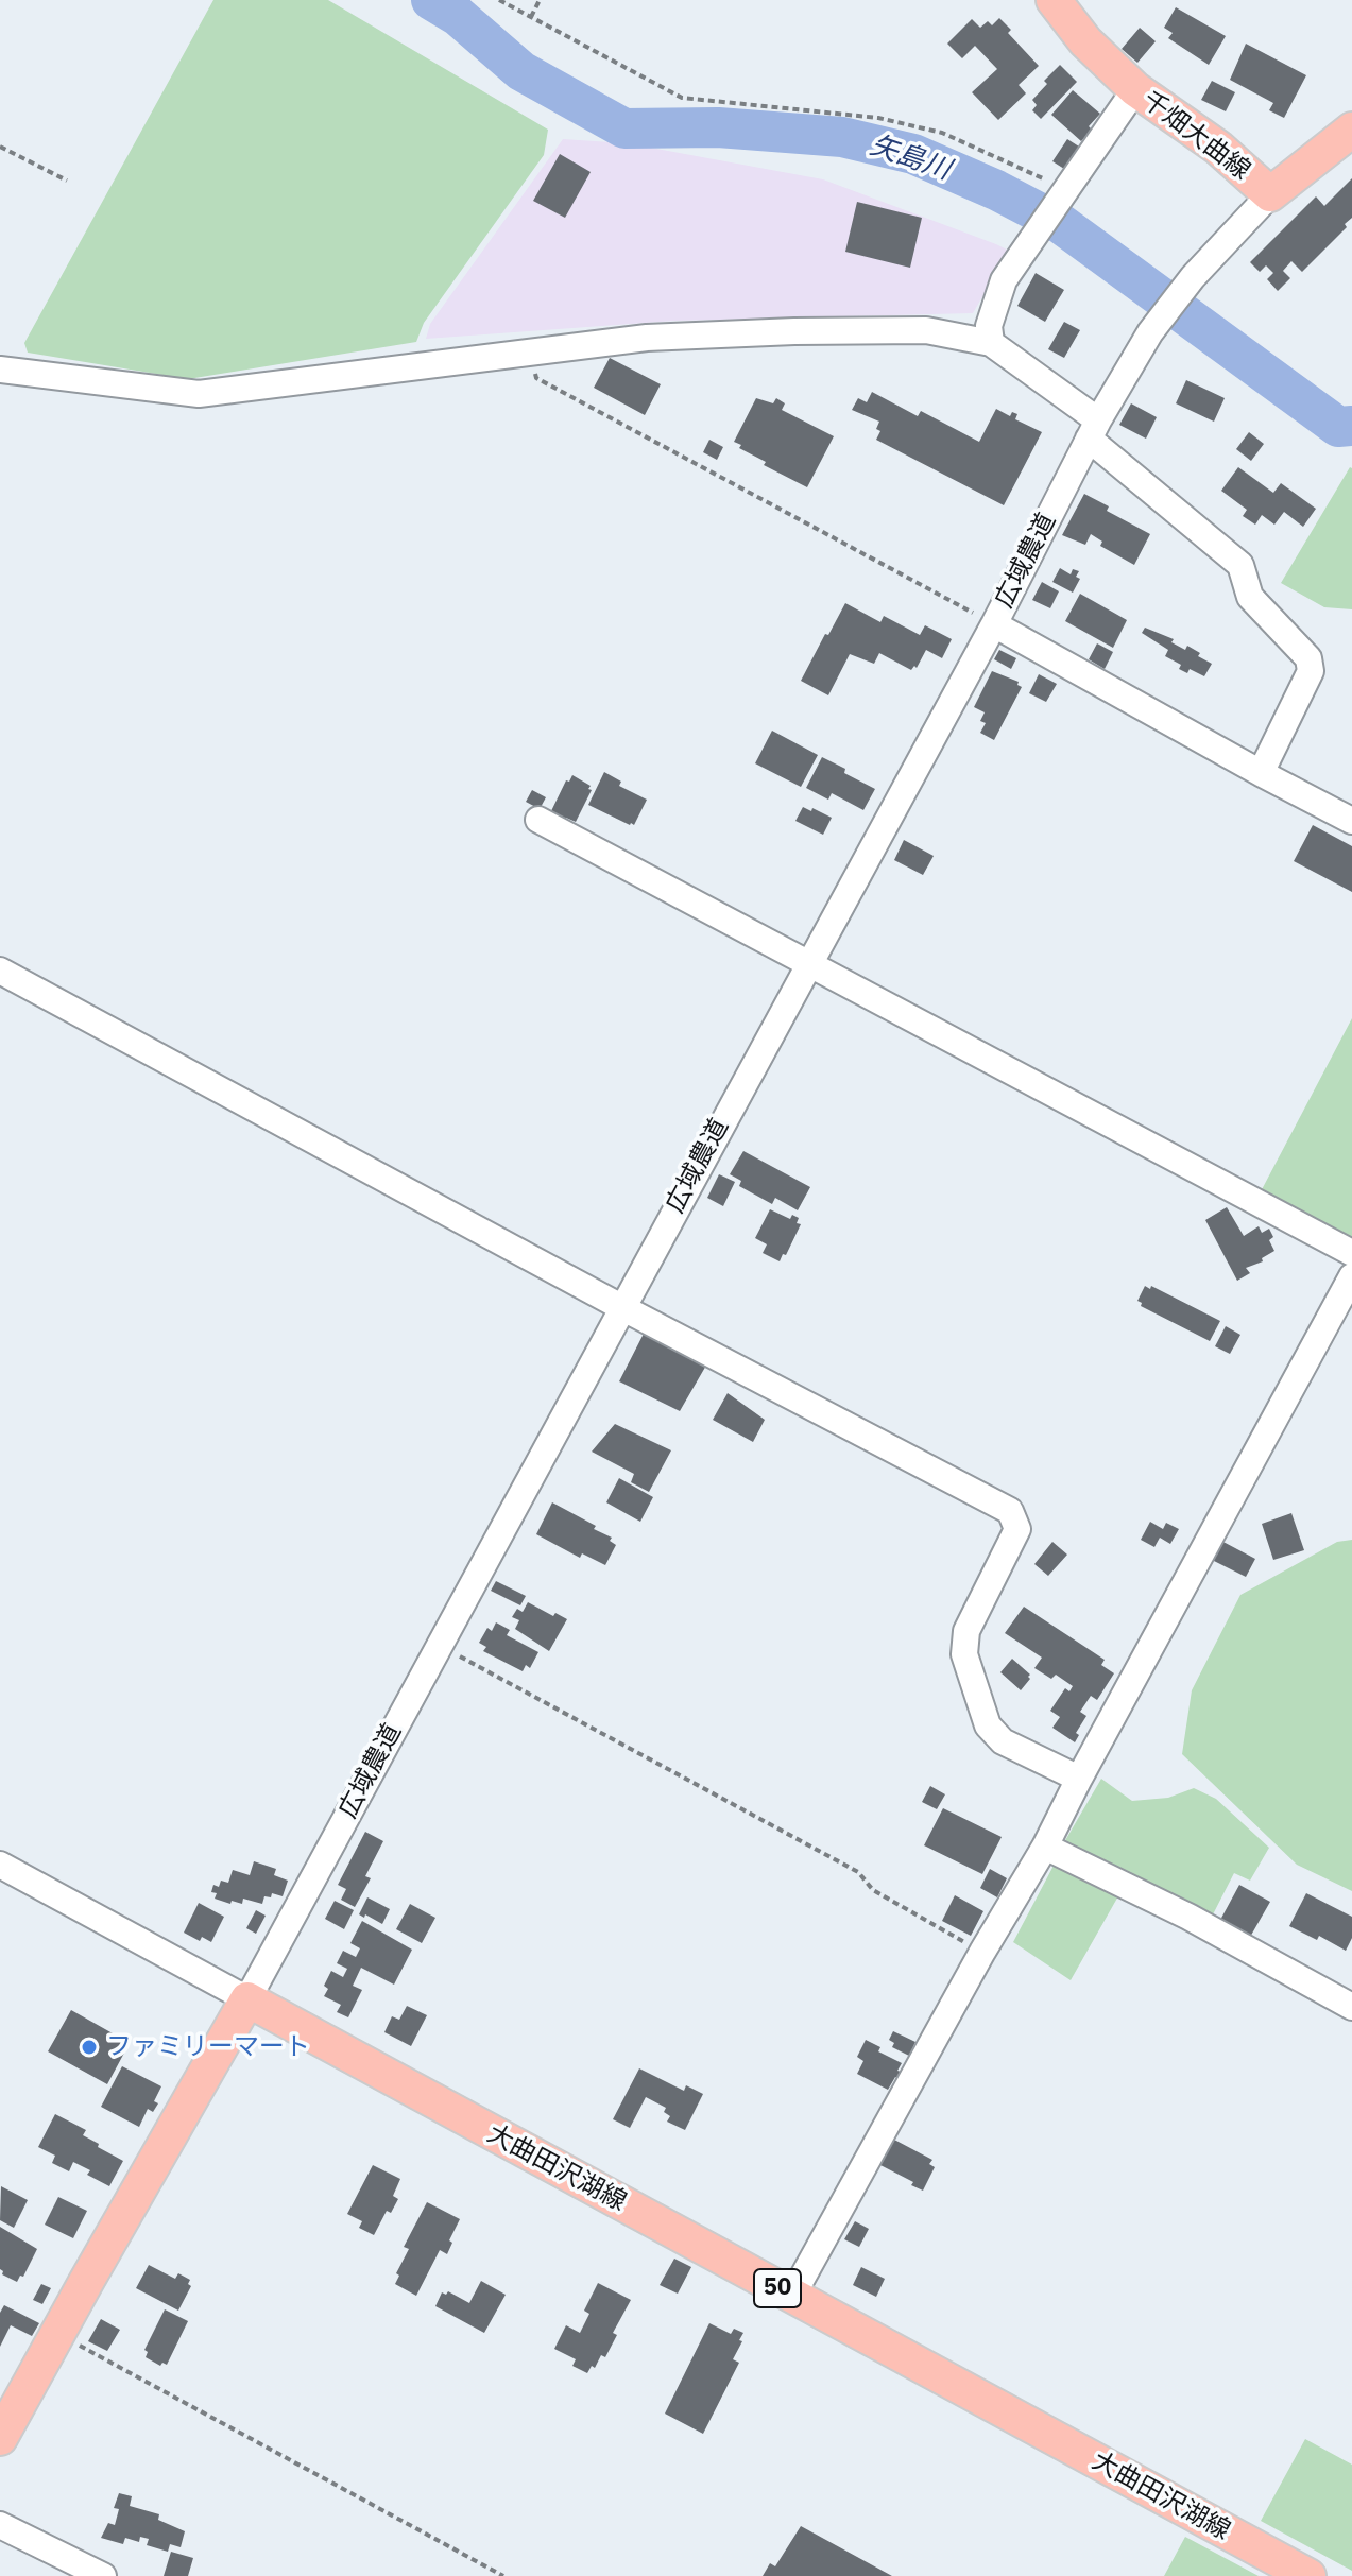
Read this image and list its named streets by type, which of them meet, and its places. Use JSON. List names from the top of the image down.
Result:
{
  "streets": {
    "main road": ["千畑大曲線", "大曲田沢湖線", "50"],
    "street": ["広域農道"]
  },
  "crossings": [
    ["千畑大曲線", "広域農道"],
    ["広域農道", "大曲田沢湖線"]
  ],
  "water": ["矢島川"],
  "places": ["ファミリーマート"]
}
